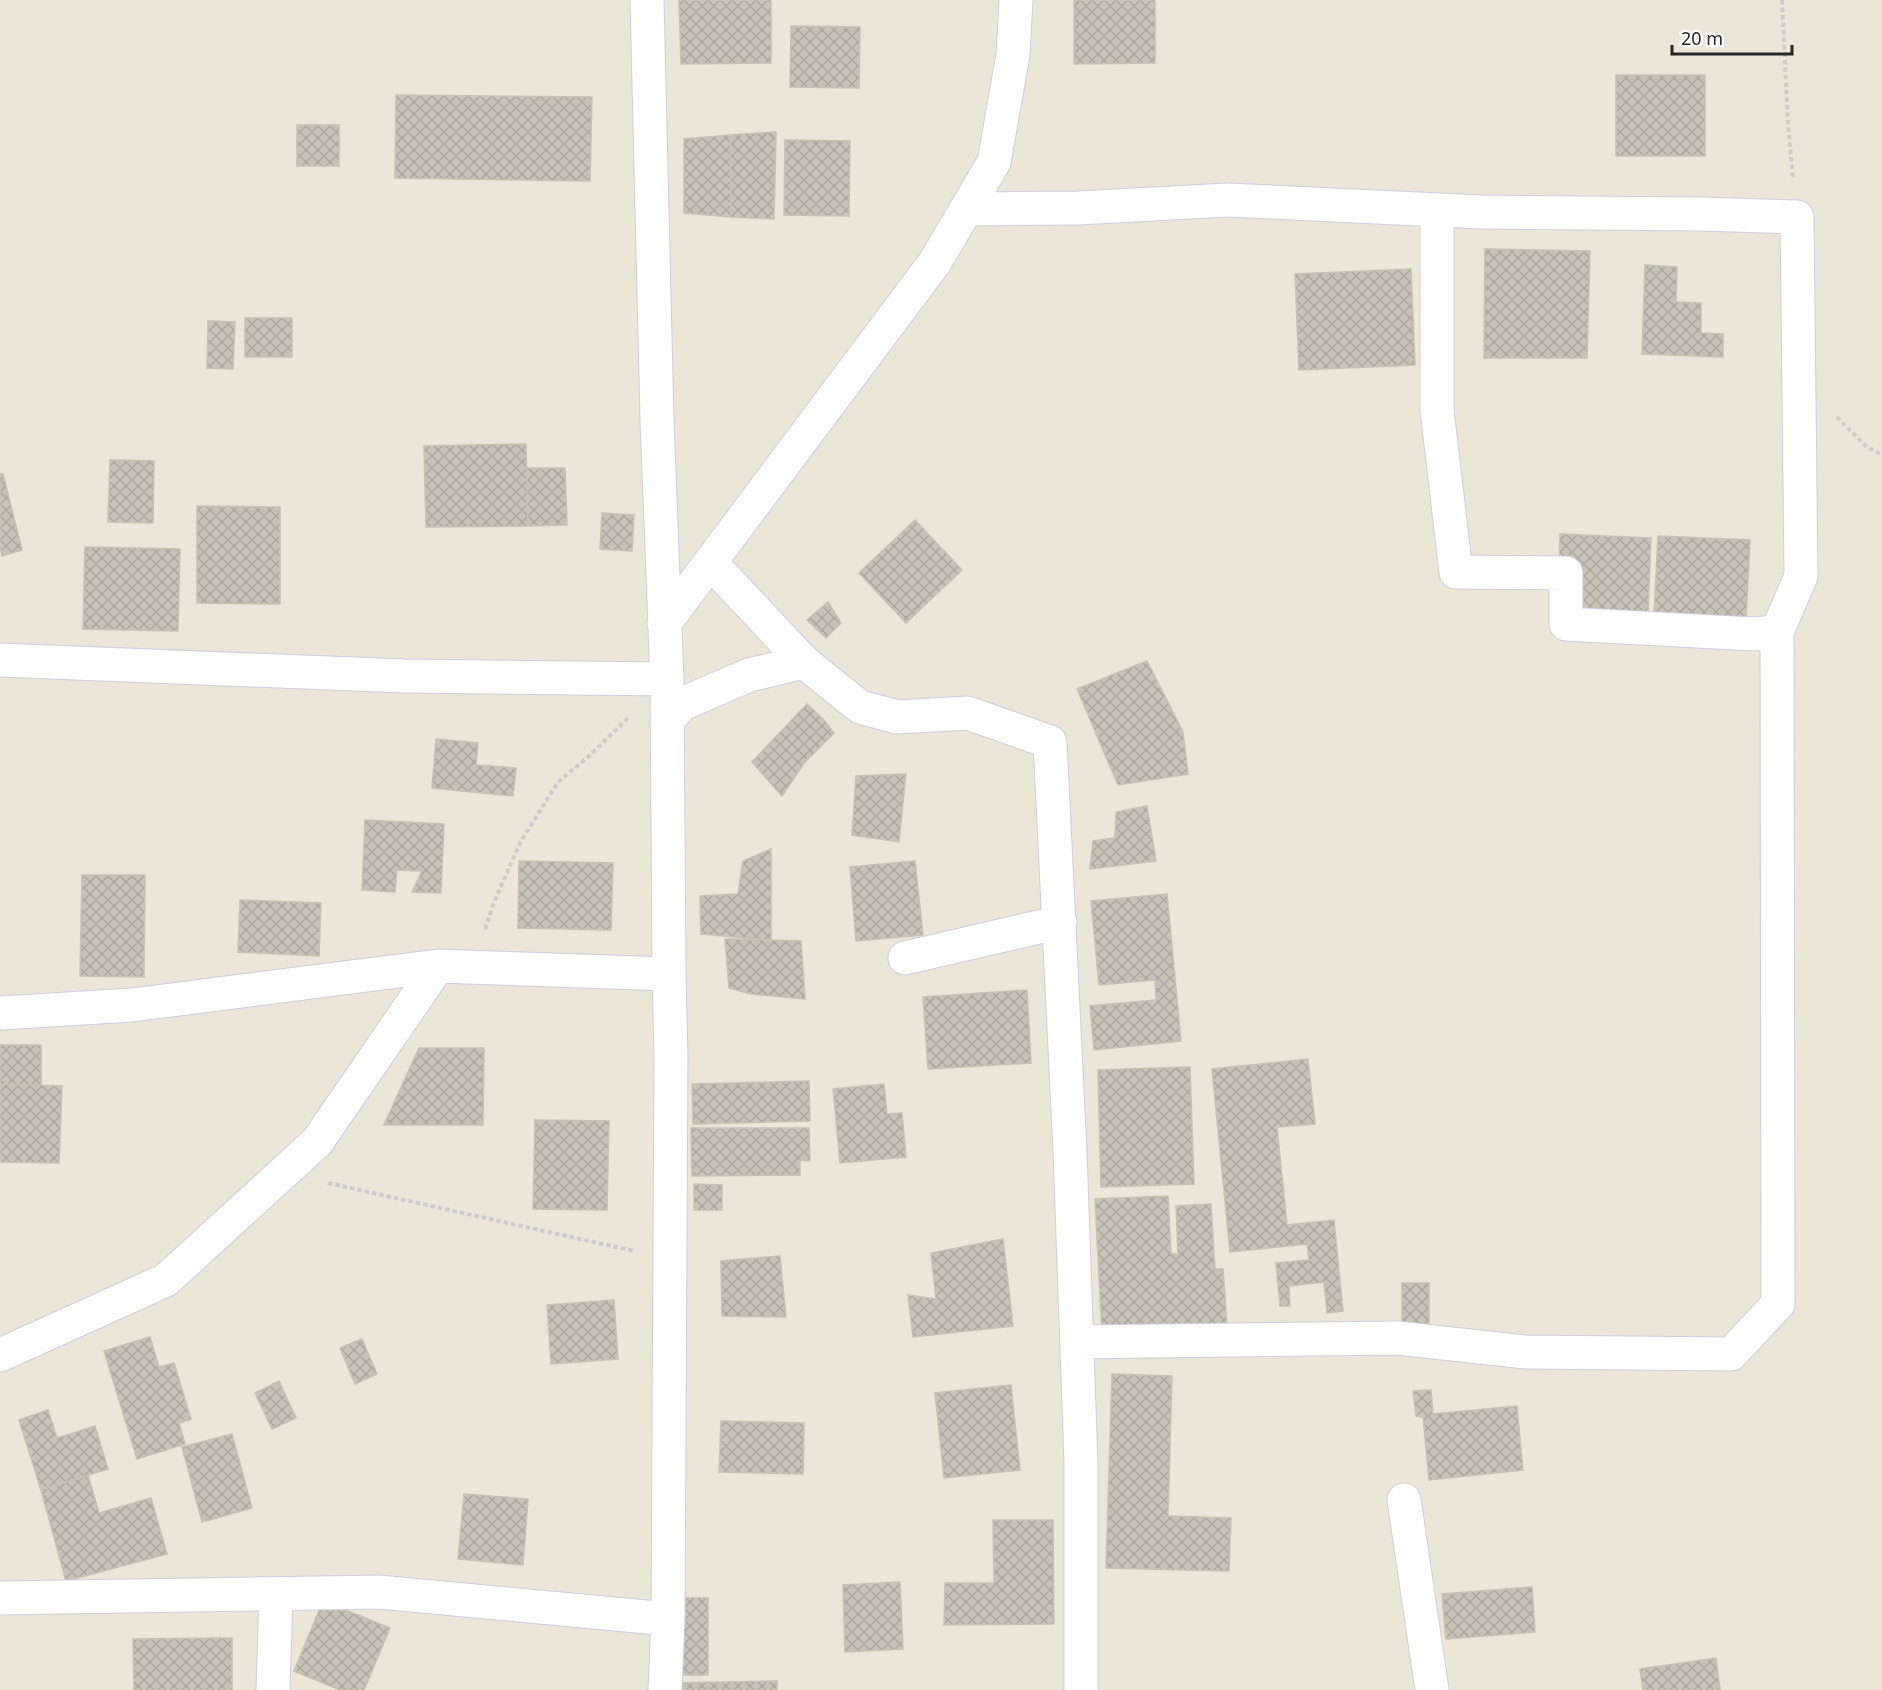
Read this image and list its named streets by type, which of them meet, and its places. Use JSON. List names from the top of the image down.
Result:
{
  "scale_bar": "20 m"
}
